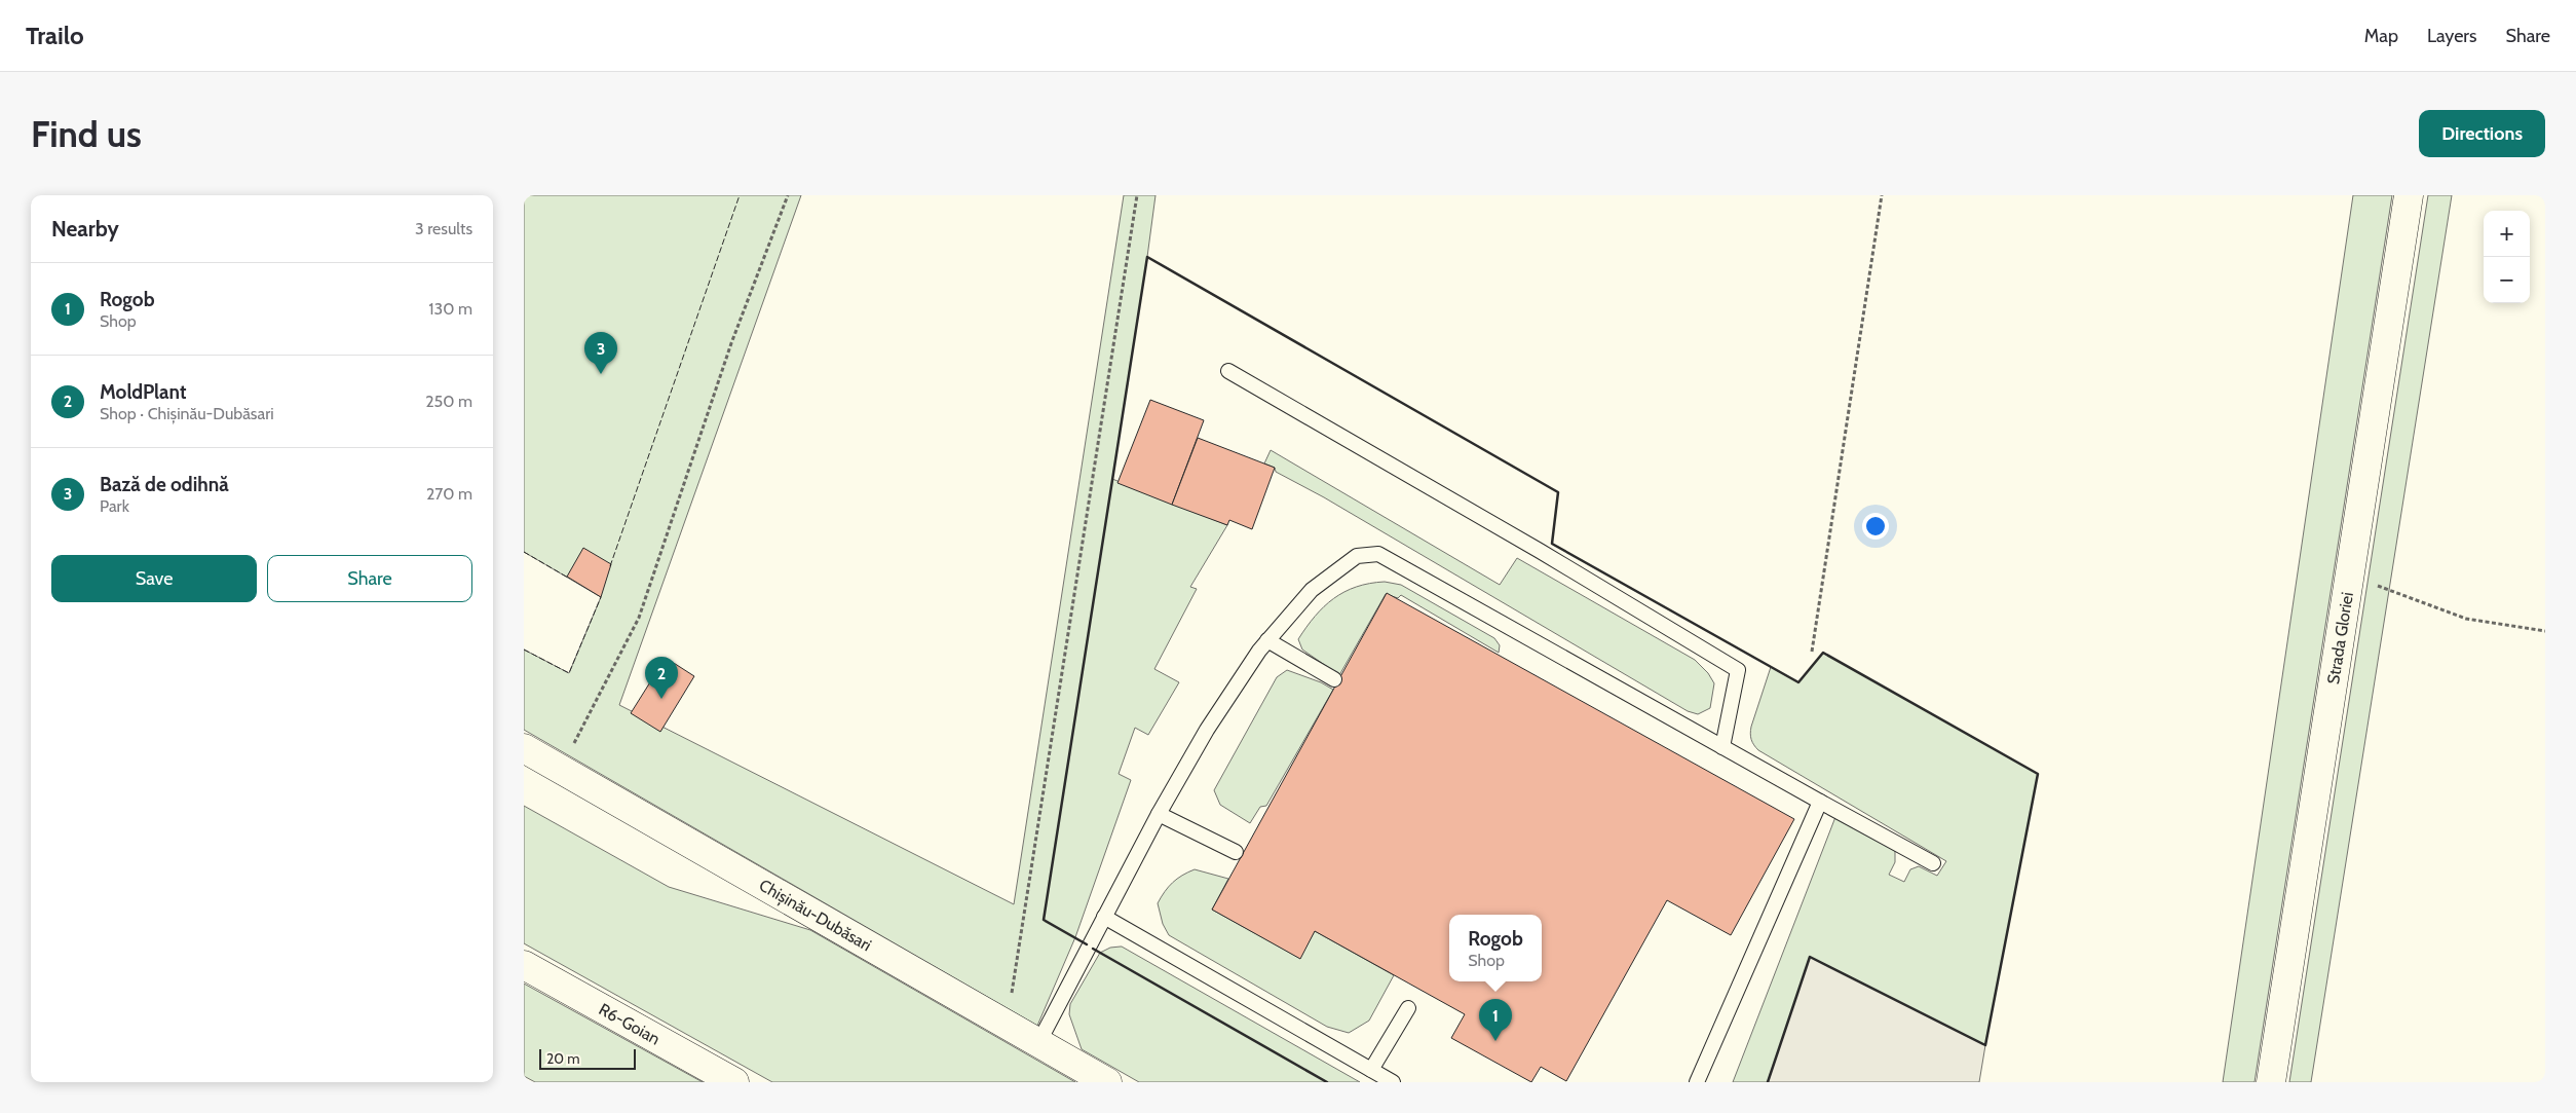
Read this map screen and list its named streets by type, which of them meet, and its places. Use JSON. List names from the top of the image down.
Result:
{
  "streets": {
    "main road": ["Strada Gloriei", "Chișinău-Dubăsari", "R6-Goian"]
  },
  "scale_bar": "20 m",
  "page": {
    "header": "Trailo",
    "nav": ["Map", "Layers", "Share"],
    "buttons": [
      "Directions",
      ["Save", "Share"]
    ],
    "title": "Find us",
    "heading": ["Nearby", "3 results"],
    "map_buttons": ["+", "−"],
    "list": [
      {
        "mark": "1",
        "name": "Rogob",
        "note": "Shop",
        "value": "130 m"
      },
      {
        "mark": "2",
        "name": "MoldPlant",
        "note": "Shop · Chișinău-Dubăsari",
        "value": "250 m"
      },
      {
        "mark": "3",
        "name": "Bază de odihnă",
        "note": "Park",
        "value": "270 m"
      }
    ],
    "pins": ["3", "2", "1"],
    "popup": ["Rogob", "Shop"],
    "scale": "20 m"
  }
}
